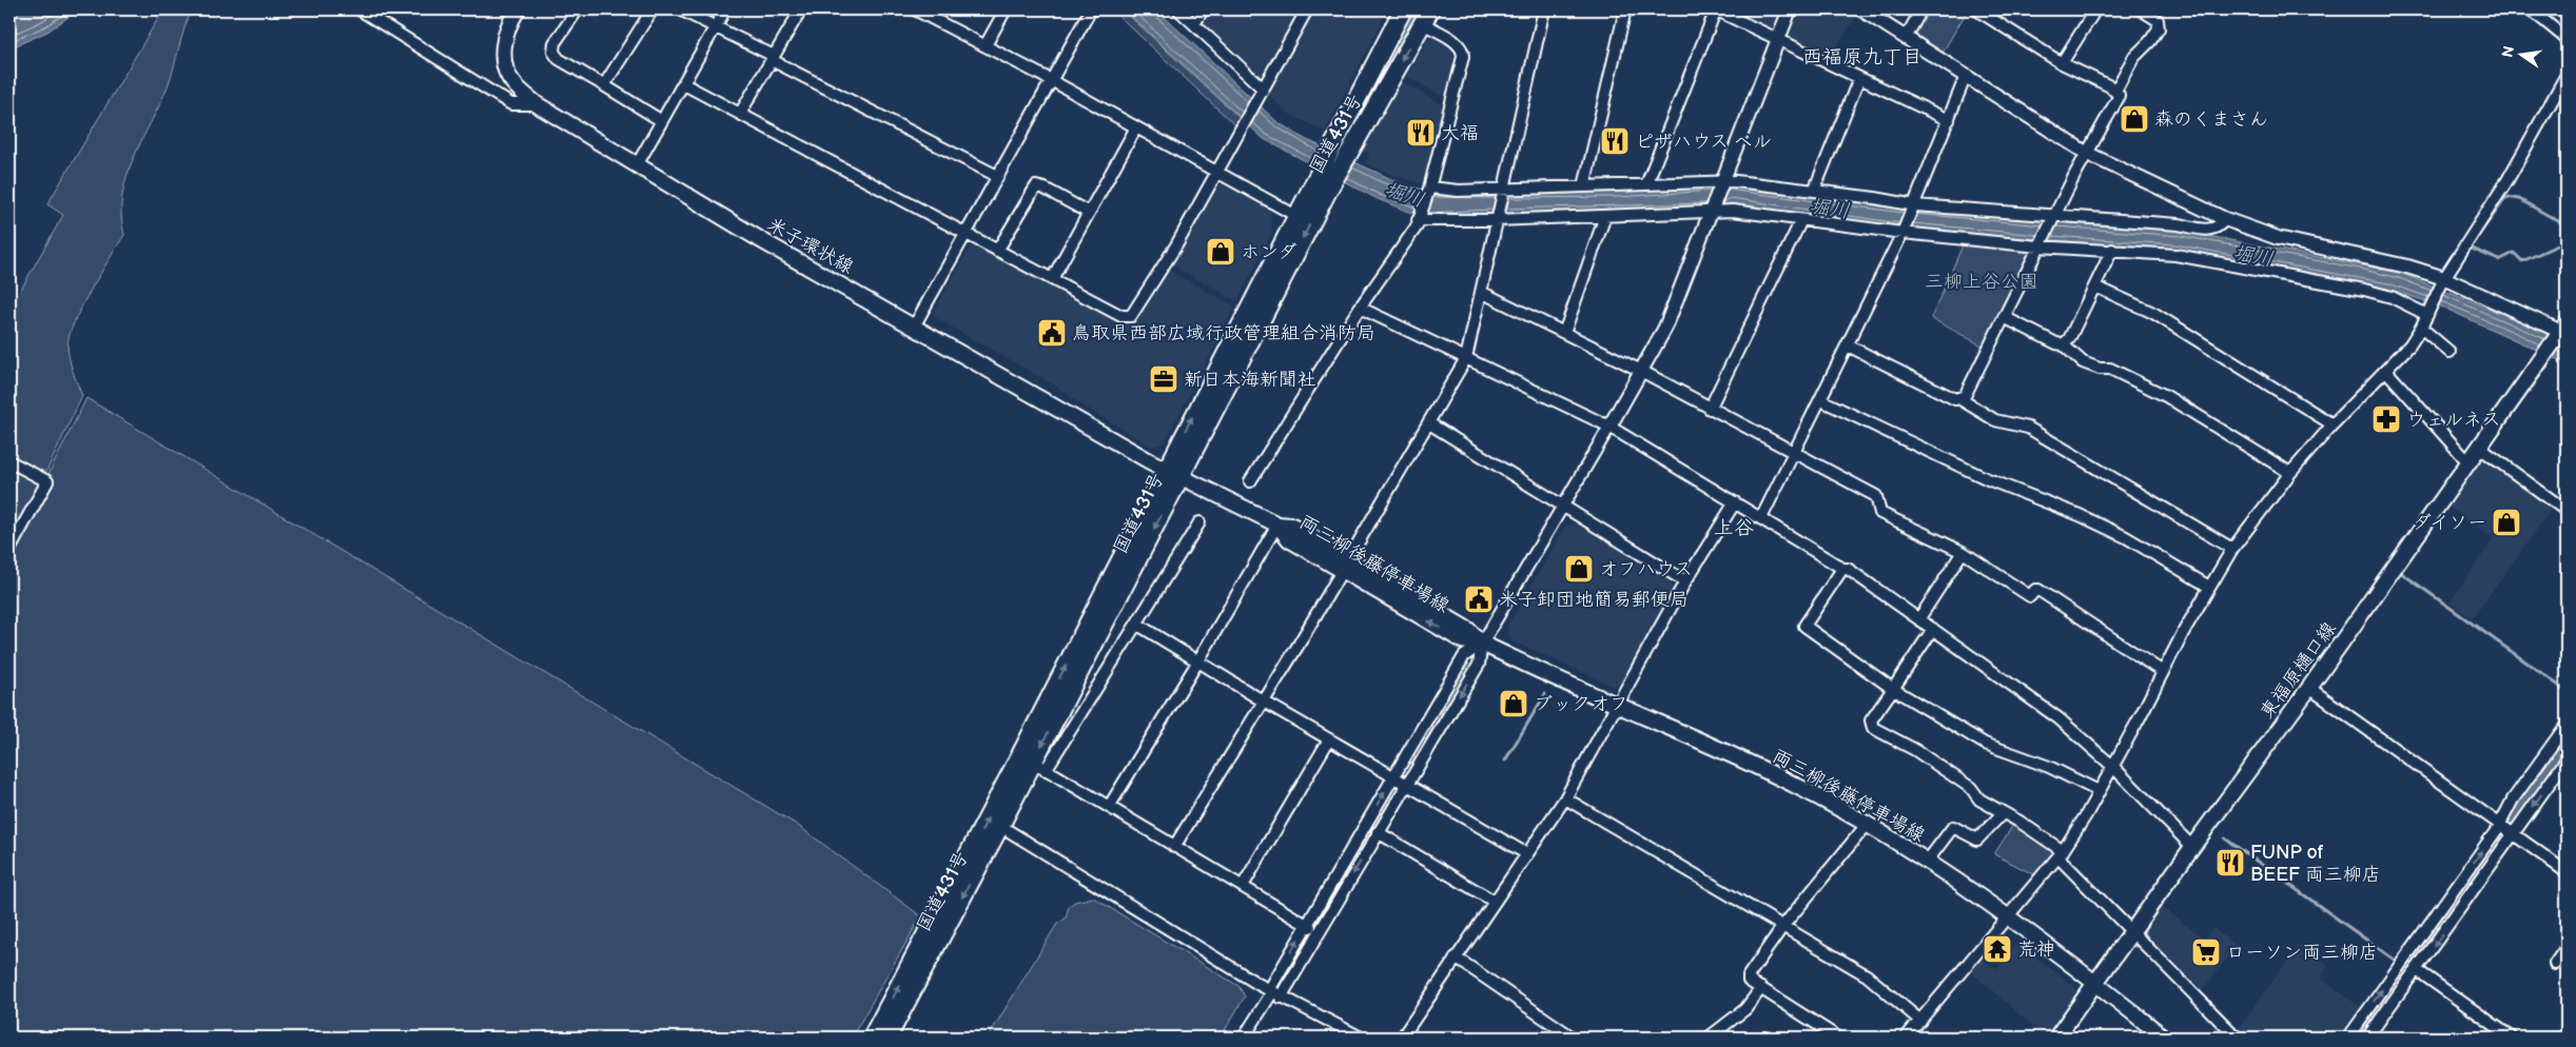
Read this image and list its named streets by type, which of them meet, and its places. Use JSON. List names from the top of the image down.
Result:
{
  "streets": {
    "highway": ["国道431号"],
    "main road": ["米子環状線", "両三柳後藤停車場線", "東福原樋口線"]
  },
  "crossings": [
    ["国道431号", "米子環状線"],
    ["国道431号", "両三柳後藤停車場線"],
    ["米子環状線", "両三柳後藤停車場線"],
    ["両三柳後藤停車場線", "東福原樋口線"]
  ],
  "districts": ["西福原九丁目", "上谷"],
  "water": ["堀川"],
  "parks": ["三柳上谷公園"],
  "places": {
    "shop": [
      "森のくまさん",
      "ホンダ",
      "ダイソー",
      "オフハウス",
      "ブックオフ"
    ],
    "restaurant": ["大福", "ピザハウス ベル", "FUNP of BEEF 両三柳店"],
    "public building": ["鳥取県西部広域行政管理組合消防局", "米子卸団地簡易郵便局"],
    "office": ["新日本海新聞社"],
    "pharmacy": ["ウェルネス"],
    "temple": ["荒神"],
    "supermarket": ["ローソン両三柳店"]
  },
  "north": "left"
}
